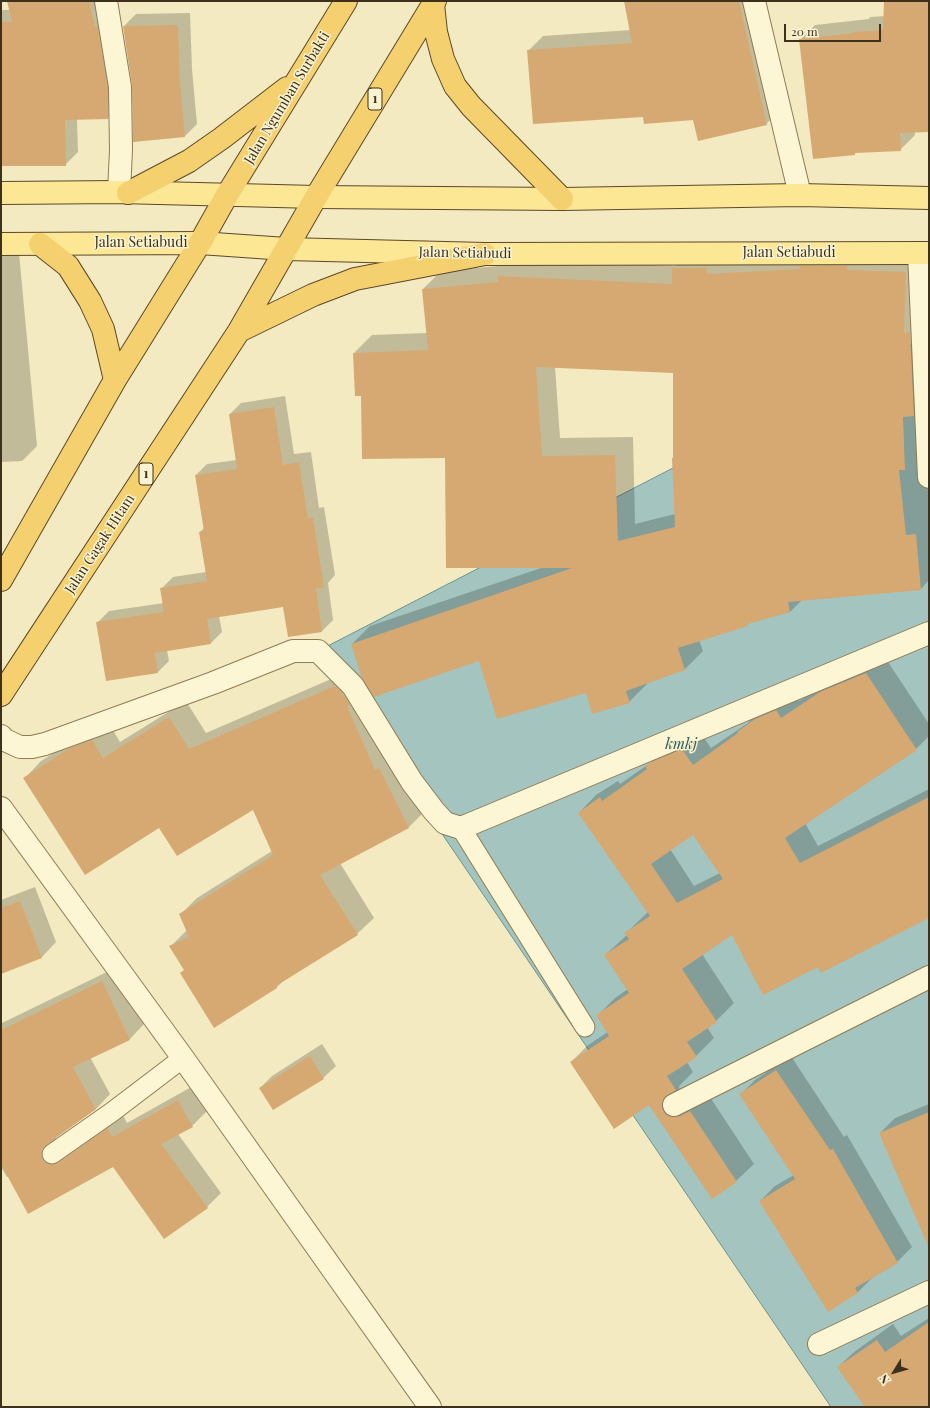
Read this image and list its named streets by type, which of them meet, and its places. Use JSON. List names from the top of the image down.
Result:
{
  "streets": {
    "highway": ["Jalan Ngumban Surbakti", "1", "Jalan Gagak Hitam"],
    "main road": ["Jalan Setiabudi"]
  },
  "crossings": [
    ["1", "Jalan Setiabudi"],
    ["1", "Jalan Gagak Hitam"],
    ["Jalan Setiabudi", "Jalan Gagak Hitam"]
  ],
  "water": ["kmkj"],
  "scale_bar": "20 m",
  "north": "bottom left"
}
